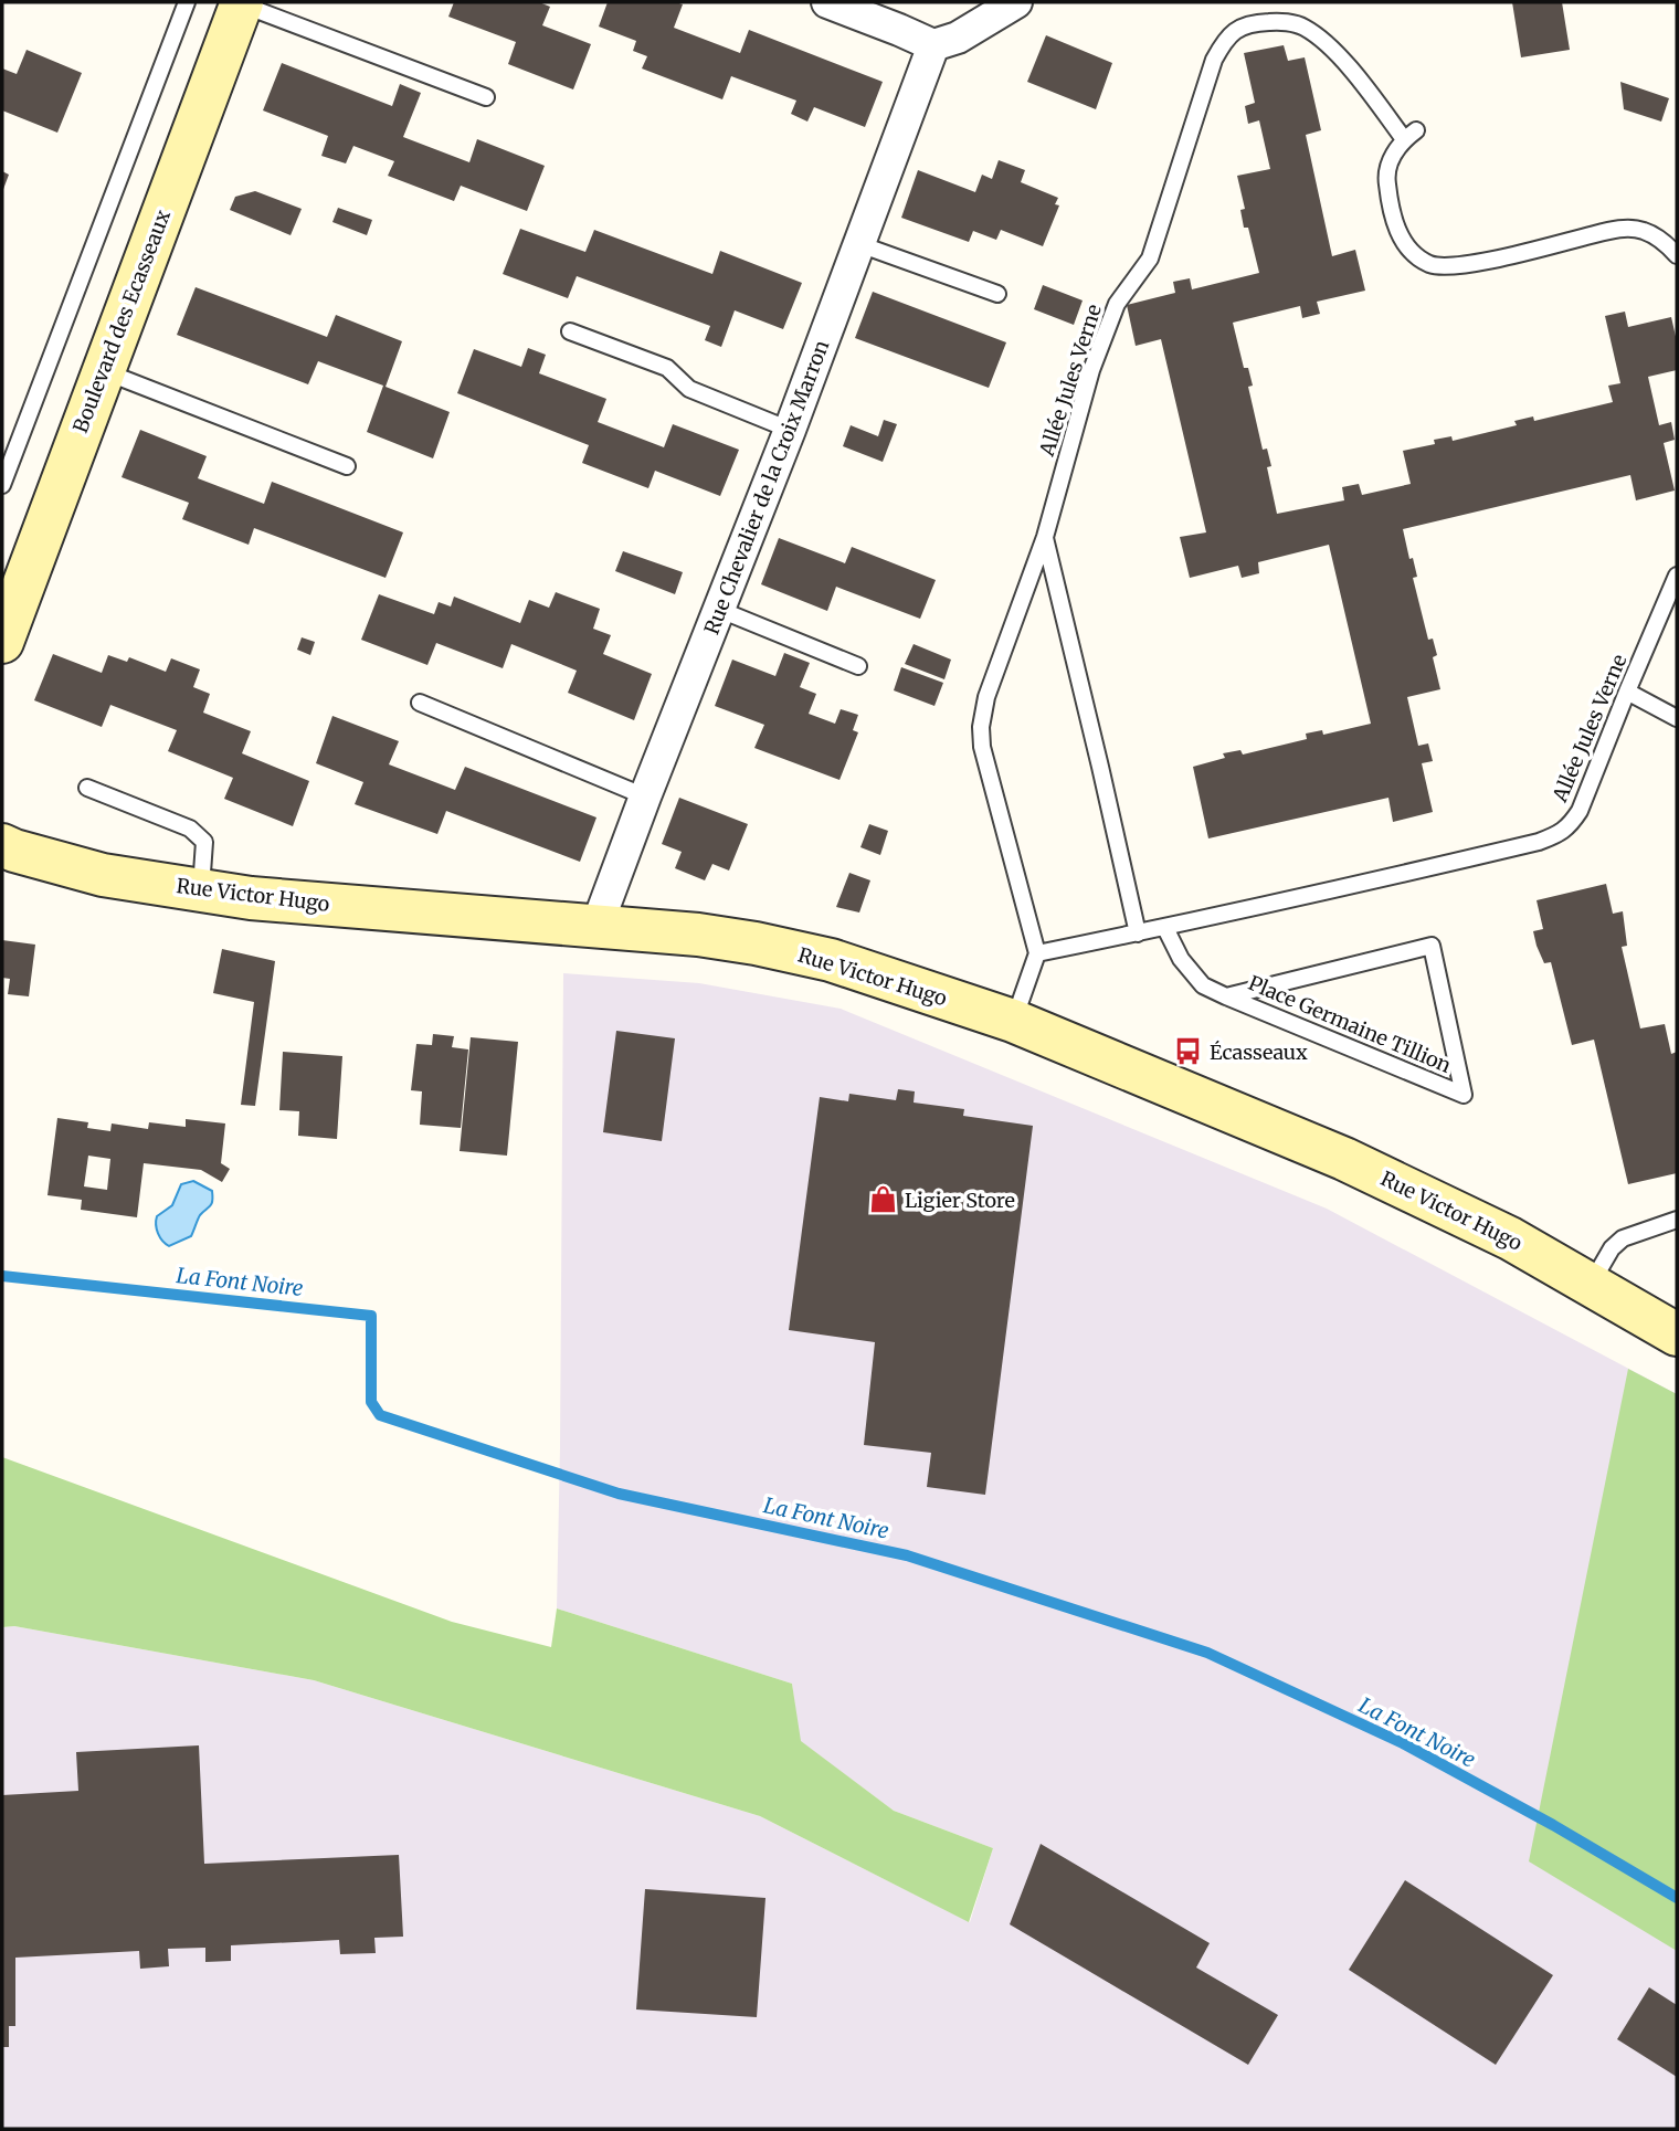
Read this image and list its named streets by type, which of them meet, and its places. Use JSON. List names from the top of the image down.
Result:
{
  "streets": {
    "street": ["Boulevard des Ecasseaux", "Rue Chevalier de la Croix Marron", "Rue Victor Hugo"],
    "lane": ["Allée Jules Verne", "Place Germaine Tillion"]
  },
  "crossings": [
    ["Allée Jules Verne", "Place Germaine Tillion"],
    ["Rue Chevalier de la Croix Marron", "Rue Victor Hugo"]
  ],
  "water": ["La Font Noire"],
  "places": {
    "bus stop": ["Écasseaux"],
    "shop": ["Ligier Store"]
  }
}
